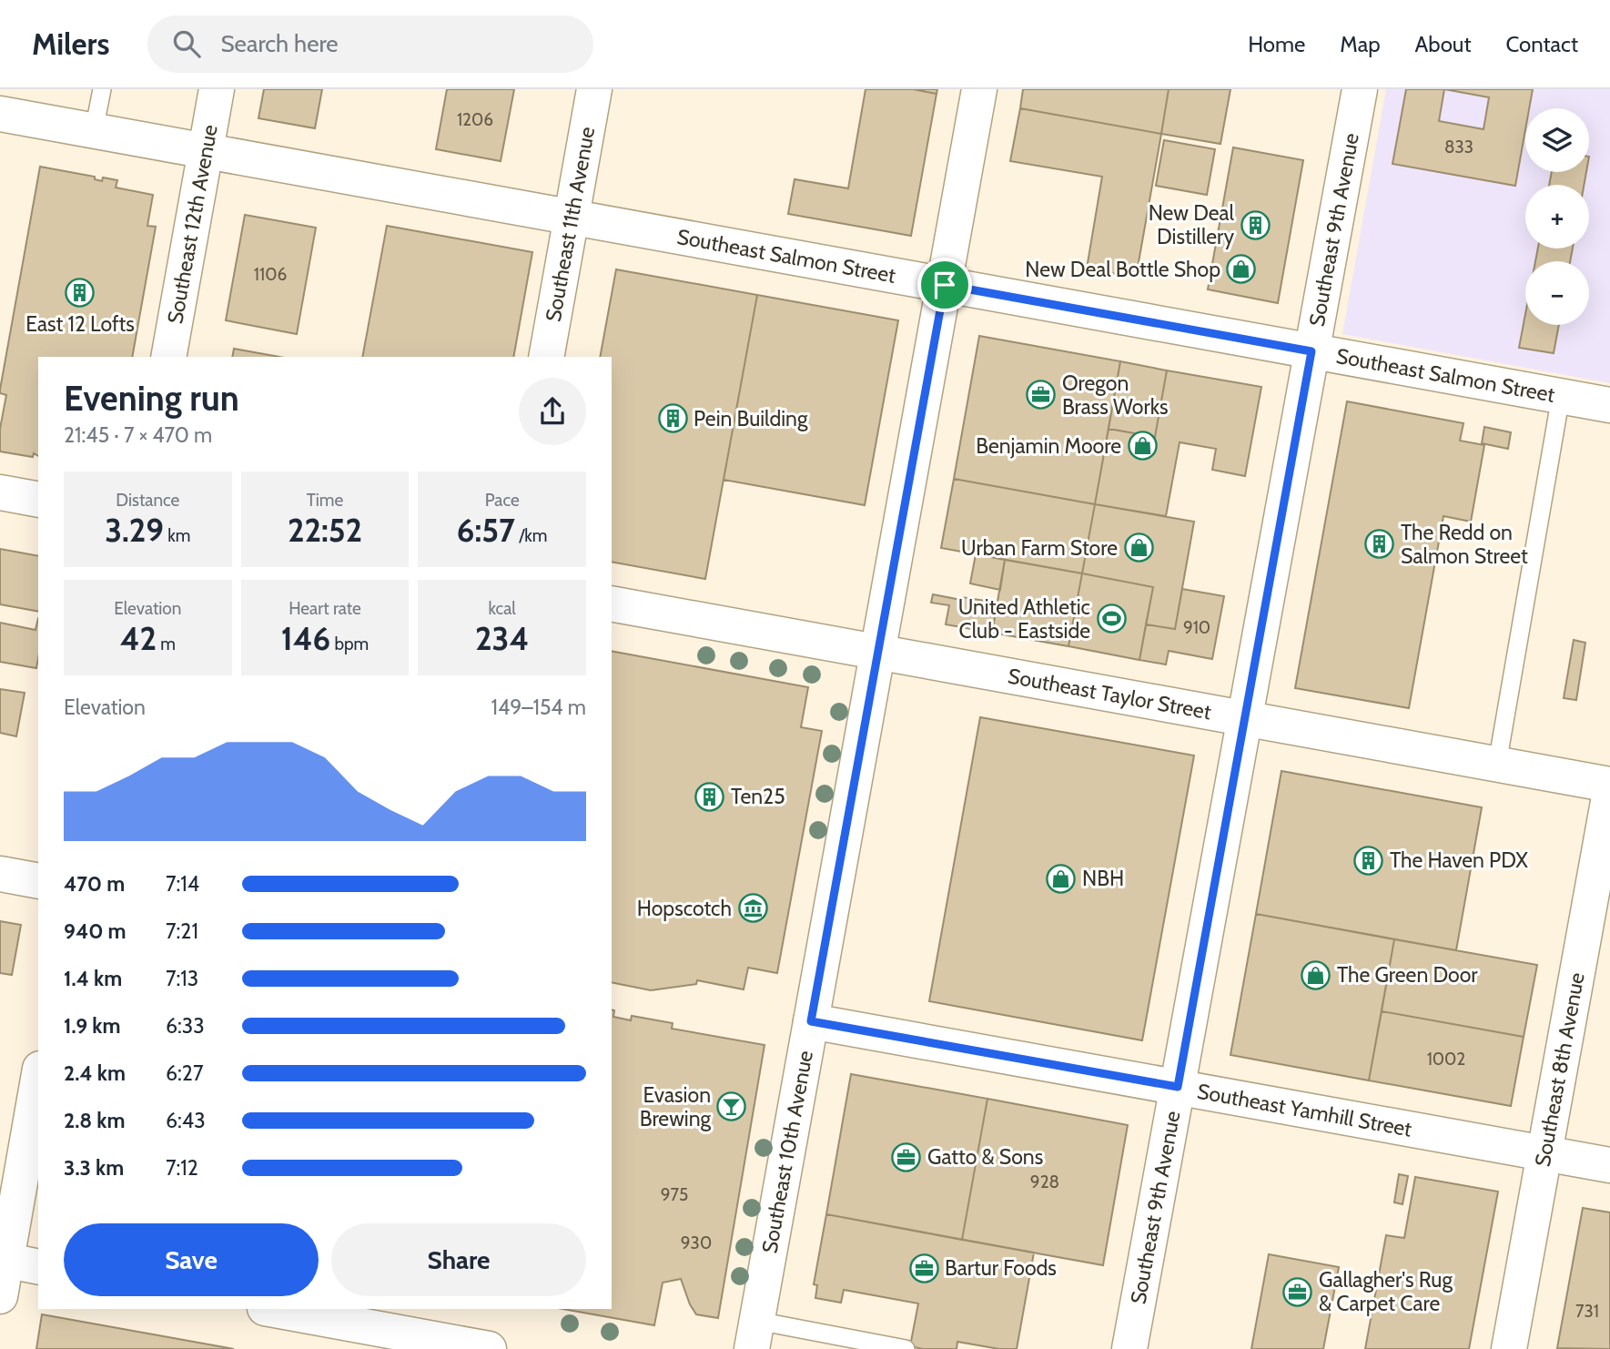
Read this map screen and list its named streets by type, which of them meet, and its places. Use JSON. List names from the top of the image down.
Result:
{
  "streets": {
    "street": [
      "Southeast 12th Avenue",
      "Southeast 11th Avenue",
      "Southeast 9th Avenue",
      "Southeast Salmon Street",
      "Southeast Taylor Street",
      "Southeast 8th Avenue",
      "Southeast Yamhill Street",
      "Southeast 10th Avenue"
    ]
  },
  "crossings": [
    ["Southeast 12th Avenue", "Southeast Salmon Street"],
    ["Southeast 11th Avenue", "Southeast Salmon Street"],
    ["Southeast 9th Avenue", "Southeast Salmon Street"],
    ["Southeast 9th Avenue", "Southeast Taylor Street"],
    ["Southeast 9th Avenue", "Southeast Yamhill Street"],
    ["Southeast Salmon Street", "Southeast 10th Avenue"],
    ["Southeast Taylor Street", "Southeast 10th Avenue"],
    ["Southeast 8th Avenue", "Southeast Yamhill Street"],
    ["Southeast Yamhill Street", "Southeast 10th Avenue"]
  ],
  "places": {
    "building": [
      "New Deal Distillery",
      "East 12 Lofts",
      "Pein Building",
      "The Redd on Salmon Street",
      "Ten25",
      "The Haven PDX"
    ],
    "shop": [
      "New Deal Bottle Shop",
      "Benjamin Moore",
      "Urban Farm Store",
      "NBH",
      "The Green Door"
    ],
    "office": [
      "Oregon Brass Works",
      "Gatto & Sons",
      "Bartur Foods",
      "Gallagher's Rug & Carpet Care"
    ],
    "sports": ["United Athletic Club - Eastside"],
    "museum": ["Hopscotch"],
    "bar": ["Evasion Brewing"]
  },
  "house_numbers": [
    "1206",
    "833",
    "1106",
    "910",
    "1002",
    "928",
    "975",
    "930",
    "731"
  ],
  "page": {
    "header": "Milers",
    "search": "Search here",
    "nav": [
      "Home",
      "Map",
      "About",
      "Contact"
    ],
    "map_buttons": ["+", "−"],
    "heading": ["Evening run", "21:45 · 7 × 470 m"],
    "stats": [
      ["Distance", "3.29 km"],
      ["Time", "22:52"],
      ["Pace", "6:57 /km"],
      ["Elevation", "42 m"],
      ["Heart rate", "146 bpm"],
      ["kcal", "234"]
    ],
    "chart": ["Elevation", "149–154 m"],
    "list": [
      {
        "name": "470 m",
        "note": "7:14"
      },
      {
        "name": "940 m",
        "note": "7:21"
      },
      {
        "name": "1.4 km",
        "note": "7:13"
      },
      {
        "name": "1.9 km",
        "note": "6:33"
      },
      {
        "name": "2.4 km",
        "note": "6:27"
      },
      {
        "name": "2.8 km",
        "note": "6:43"
      },
      {
        "name": "3.3 km",
        "note": "7:12"
      }
    ],
    "buttons": ["Save", "Share"]
  }
}
